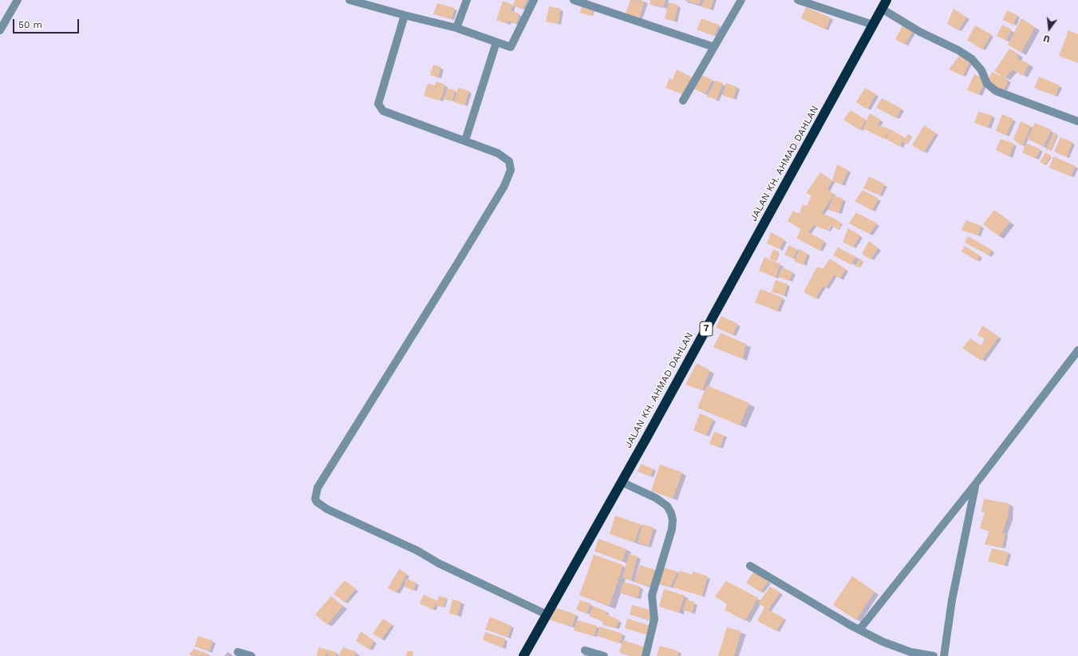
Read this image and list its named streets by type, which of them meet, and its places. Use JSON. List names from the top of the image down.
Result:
{
  "streets": {
    "highway": ["JALAN KH. AHMAD DAHLAN", "7"]
  },
  "scale_bar": "50 m",
  "north": "bottom"
}
